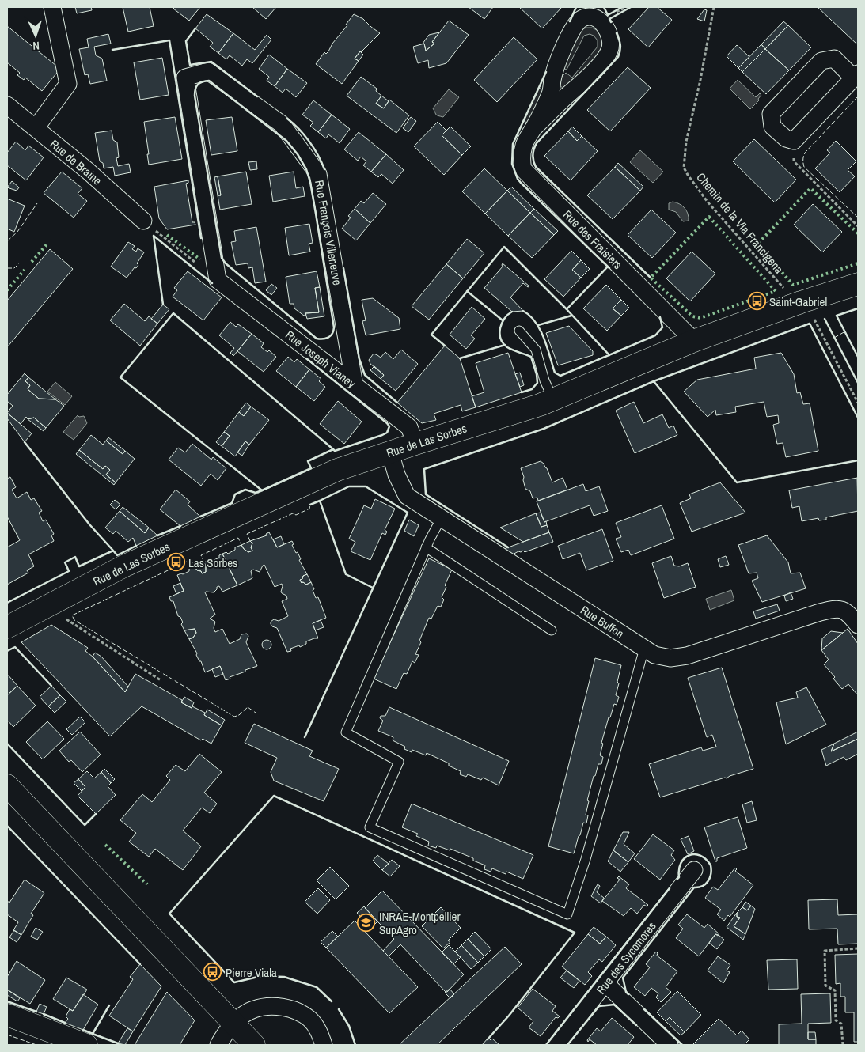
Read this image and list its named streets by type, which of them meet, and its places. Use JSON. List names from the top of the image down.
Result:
{
  "streets": {
    "street": [
      "Rue de Braine",
      "Rue François Villeneuve",
      "Rue des Fraisiers",
      "Rue Joseph Vianey",
      "Rue de Las Sorbes",
      "Rue Buffon",
      "Rue des Sycomores"
    ],
    "path": ["Chemin de la Via Francigena"]
  },
  "crossings": [
    ["Chemin de la Via Francigena", "Rue de Las Sorbes"],
    ["Rue François Villeneuve", "Rue Joseph Vianey"],
    ["Rue des Fraisiers", "Rue de Las Sorbes"],
    ["Rue Joseph Vianey", "Rue de Las Sorbes"],
    ["Rue de Las Sorbes", "Rue Buffon"]
  ],
  "places": {
    "bus stop": ["Saint-Gabriel", "Las Sorbes", "Pierre Viala"],
    "school or university": ["INRAE-Montpellier SupAgro"]
  },
  "north": "bottom"
}
